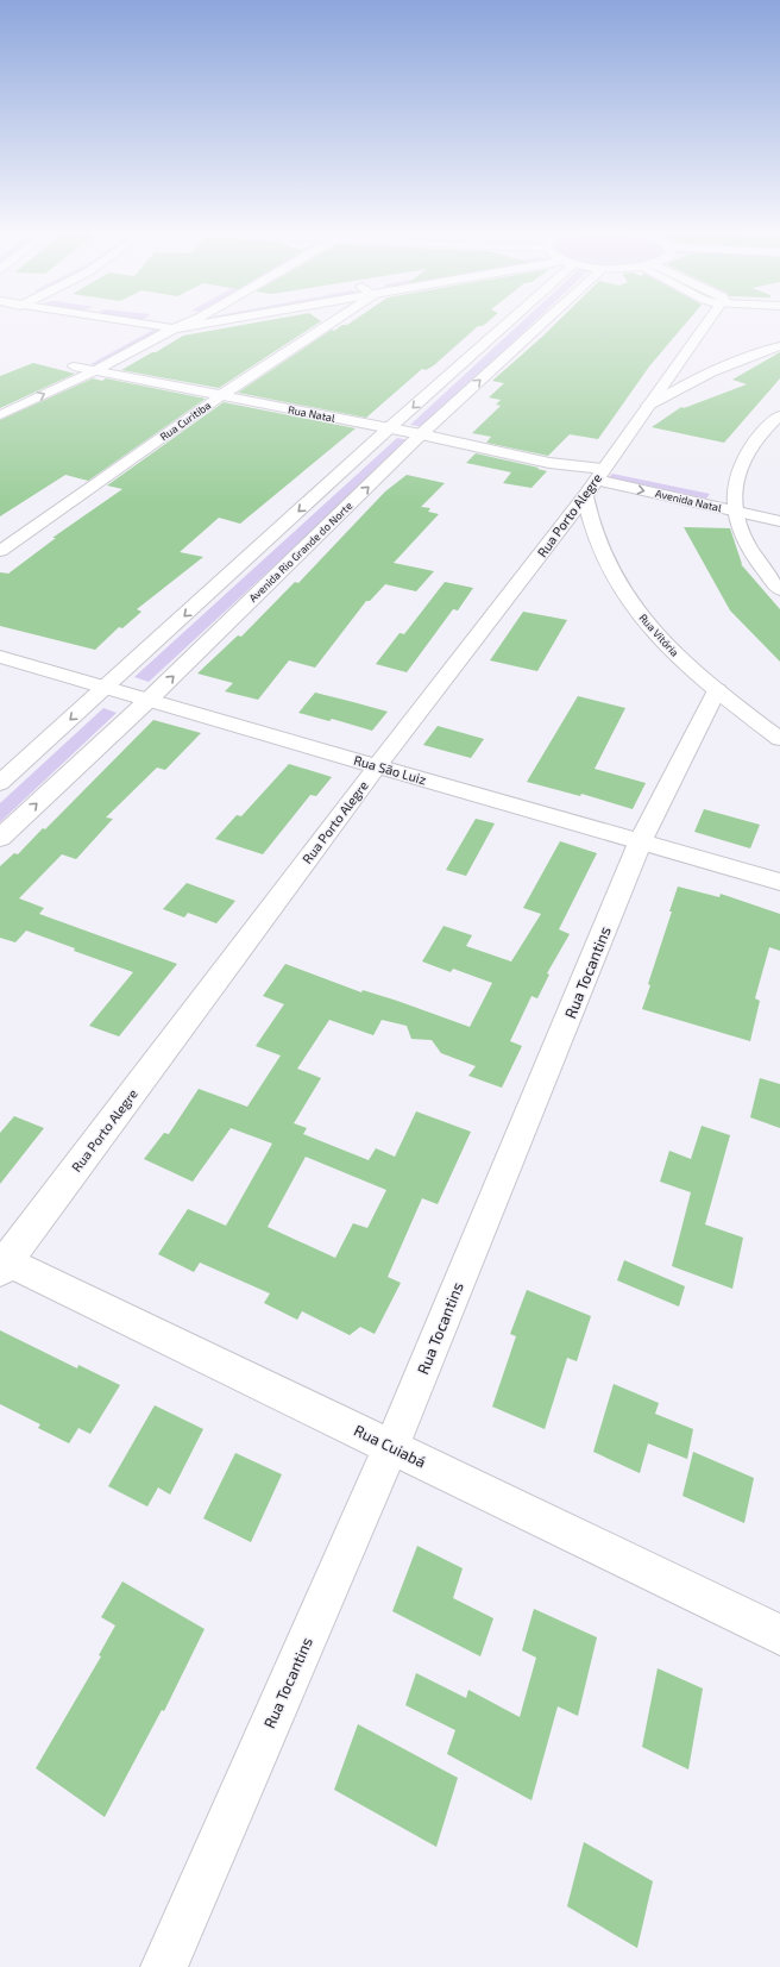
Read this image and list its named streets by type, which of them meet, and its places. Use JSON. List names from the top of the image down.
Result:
{
  "streets": {
    "street": [
      "Rua Natal",
      "Rua Curitiba",
      "Avenida Natal",
      "Rua Porto Alegre",
      "Avenida Rio Grande do Norte",
      "Rua Vitória",
      "Rua São Luiz",
      "Rua Tocantins",
      "Rua Cuiabá"
    ]
  },
  "crossings": [
    ["Rua Natal", "Rua Curitiba"],
    ["Rua Natal", "Avenida Natal"],
    ["Rua Natal", "Rua Porto Alegre"],
    ["Rua Natal", "Avenida Rio Grande do Norte"],
    ["Avenida Natal", "Rua Porto Alegre"],
    ["Rua Porto Alegre", "Rua Vitória"],
    ["Rua Porto Alegre", "Rua São Luiz"],
    ["Rua Porto Alegre", "Rua Cuiabá"],
    ["Avenida Rio Grande do Norte", "Rua São Luiz"],
    ["Rua Vitória", "Rua Tocantins"],
    ["Rua São Luiz", "Rua Tocantins"],
    ["Rua Tocantins", "Rua Cuiabá"]
  ]
}
